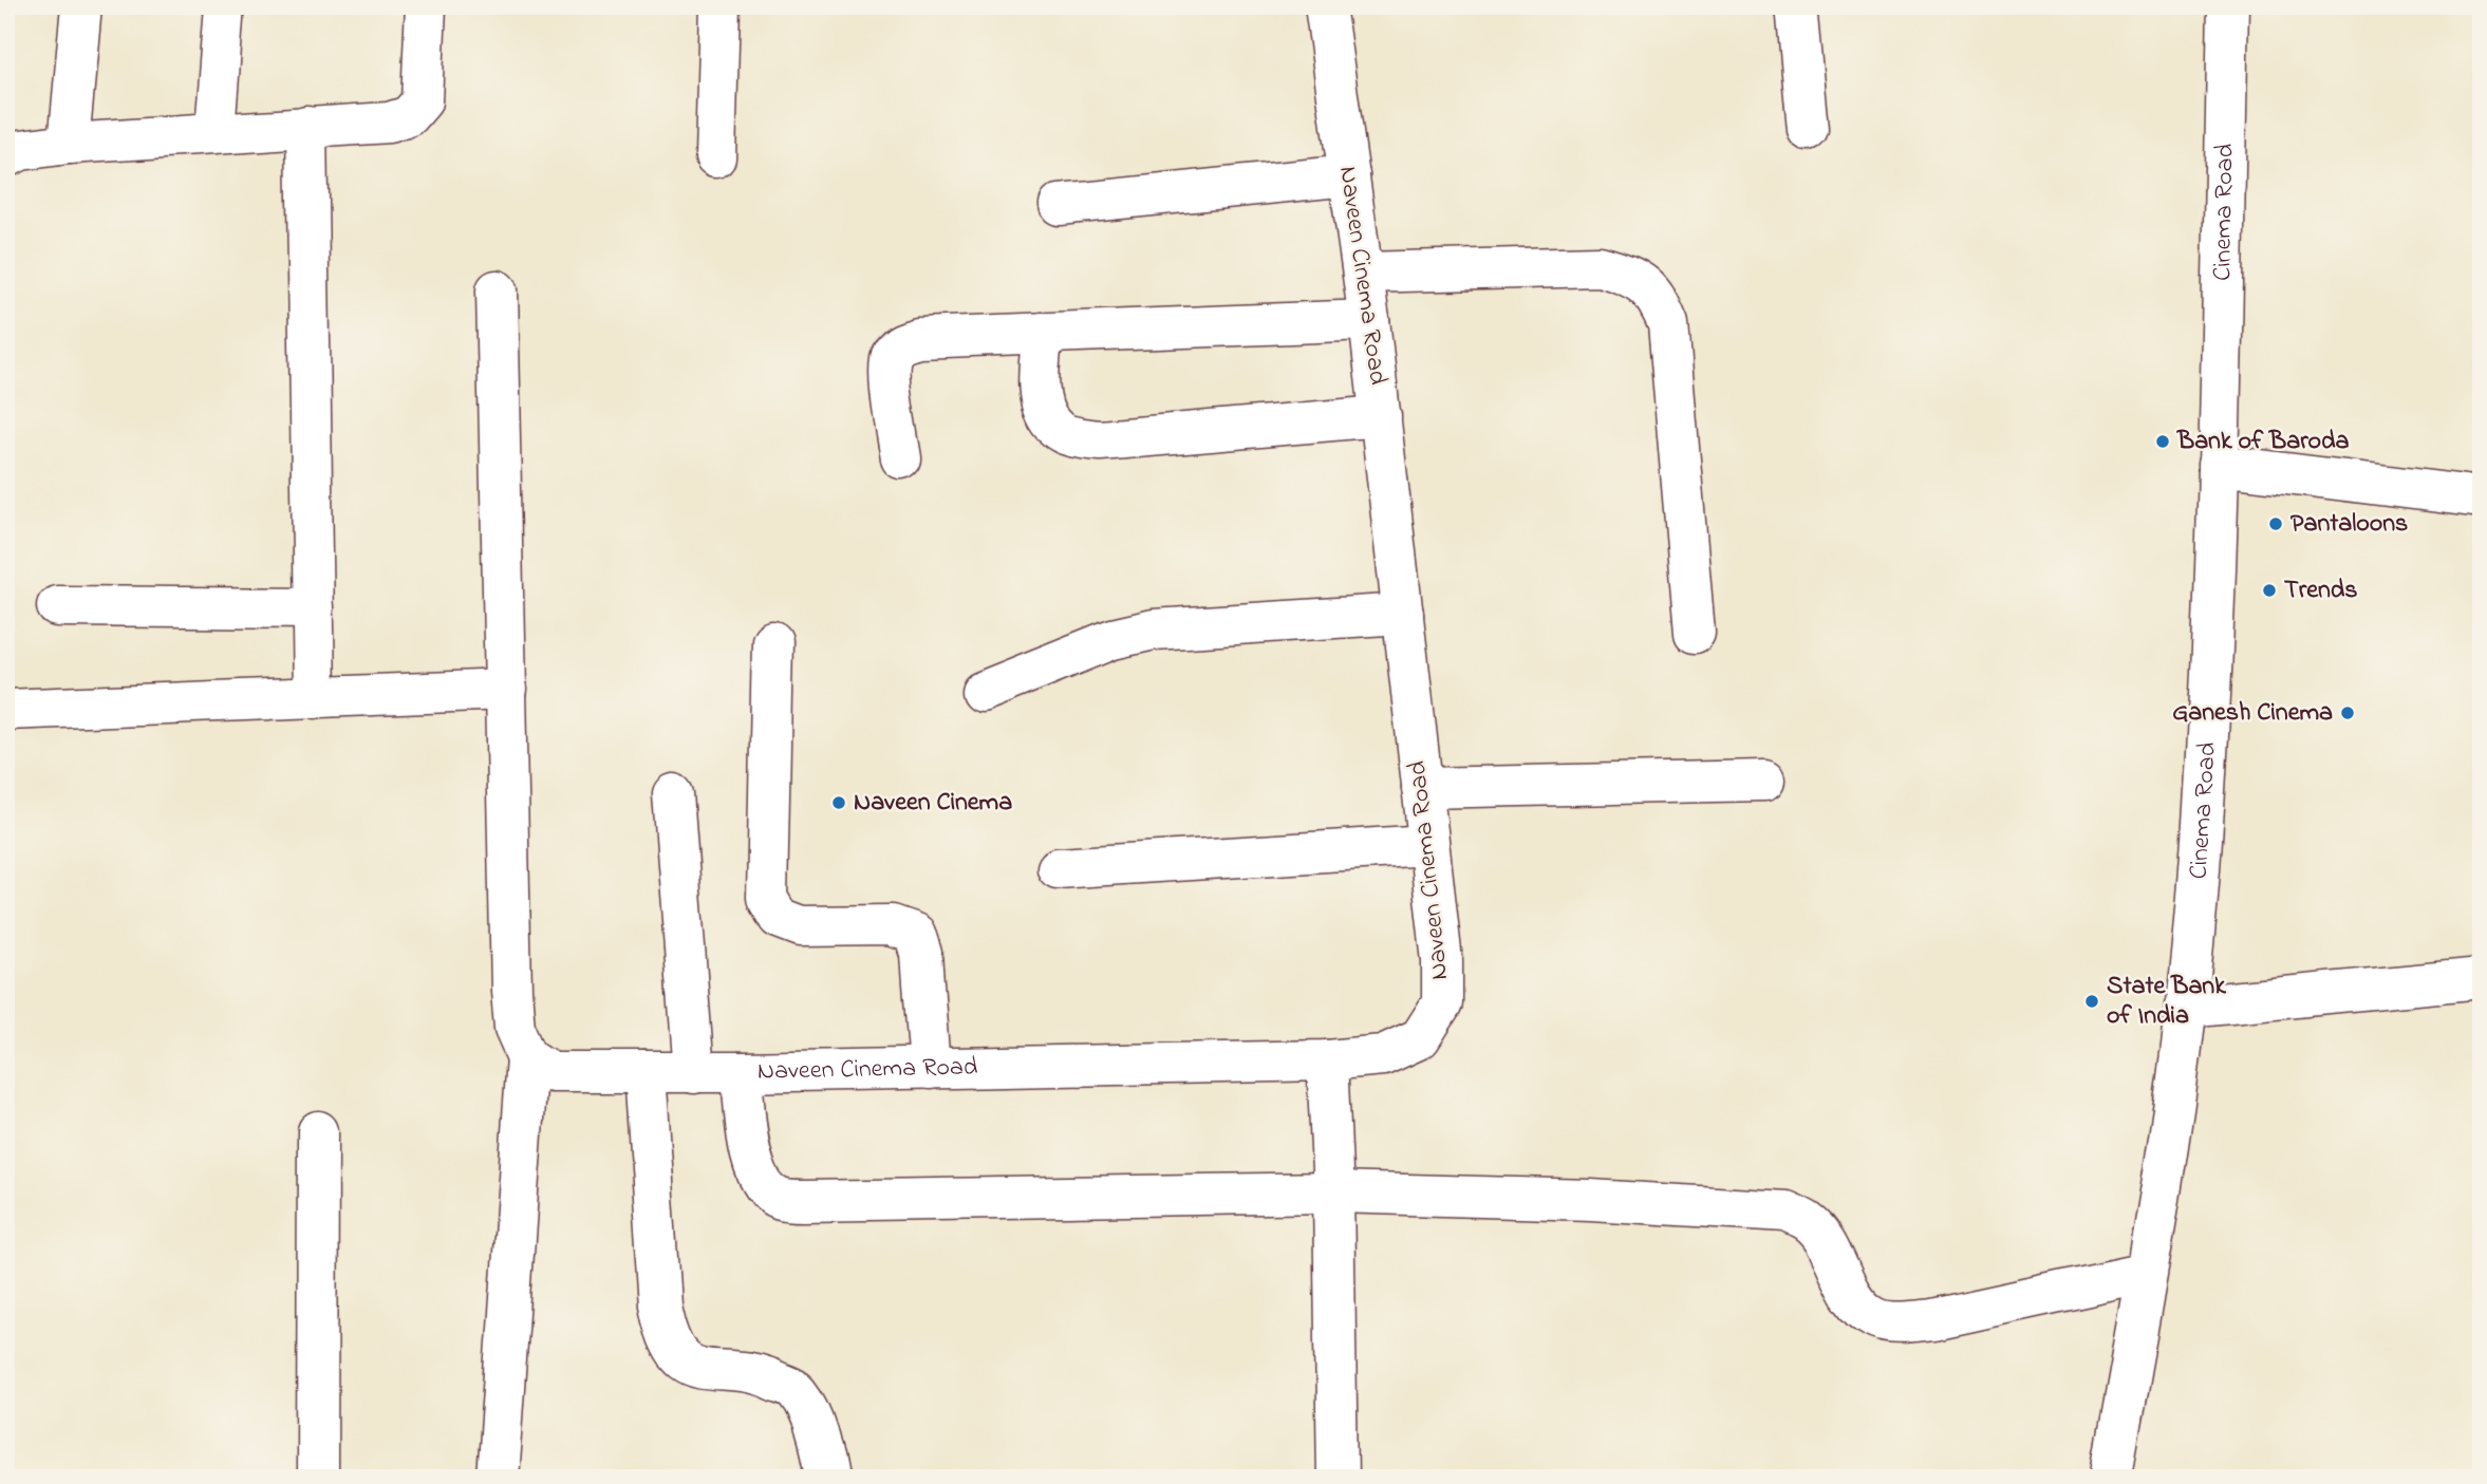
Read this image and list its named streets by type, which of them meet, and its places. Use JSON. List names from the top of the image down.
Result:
{
  "streets": {
    "street": ["Cinema Road", "Naveen Cinema Road"]
  },
  "places": [
    "Bank of Baroda",
    "Pantaloons",
    "Trends",
    "Ganesh Cinema",
    "Naveen Cinema",
    "State Bank of India"
  ]
}
